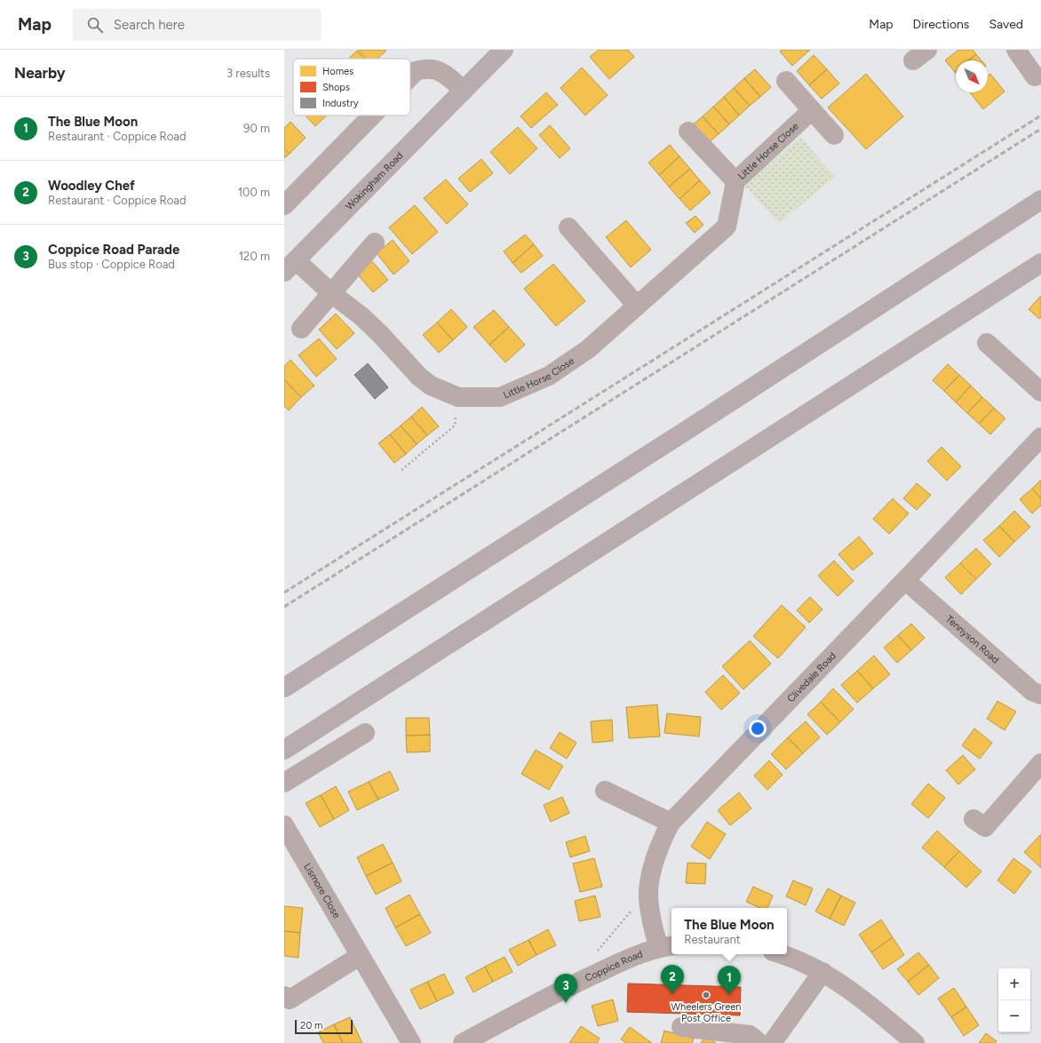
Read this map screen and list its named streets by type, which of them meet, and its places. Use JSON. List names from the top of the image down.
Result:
{
  "streets": {
    "main road": ["Wokingham Road"],
    "street": [
      "Little Horse Close",
      "Tennyson Road",
      "Clivedale Road",
      "Lismore Close",
      "Coppice Road"
    ]
  },
  "crossings": [
    ["Little Horse Close", "Wokingham Road"],
    ["Tennyson Road", "Clivedale Road"],
    ["Clivedale Road", "Coppice Road"]
  ],
  "places": ["Wheelers Green Post Office"],
  "legend": ["Homes", "Shops", "Industry"],
  "scale_bar": "20 m",
  "north": "bottom right",
  "page": {
    "header": "Map",
    "search": "Search here",
    "nav": ["Map", "Directions", "Saved"],
    "heading": ["Nearby", "3 results"],
    "list": [
      {
        "mark": "1",
        "name": "The Blue Moon",
        "note": "Restaurant · Coppice Road",
        "value": "90 m"
      },
      {
        "mark": "2",
        "name": "Woodley Chef",
        "note": "Restaurant · Coppice Road",
        "value": "100 m"
      },
      {
        "mark": "3",
        "name": "Coppice Road Parade",
        "note": "Bus stop · Coppice Road",
        "value": "120 m"
      }
    ],
    "popup": ["The Blue Moon", "Restaurant"],
    "pins": ["2", "1", "3"],
    "map_buttons": ["+", "−"],
    "scale": "20 m"
  }
}
